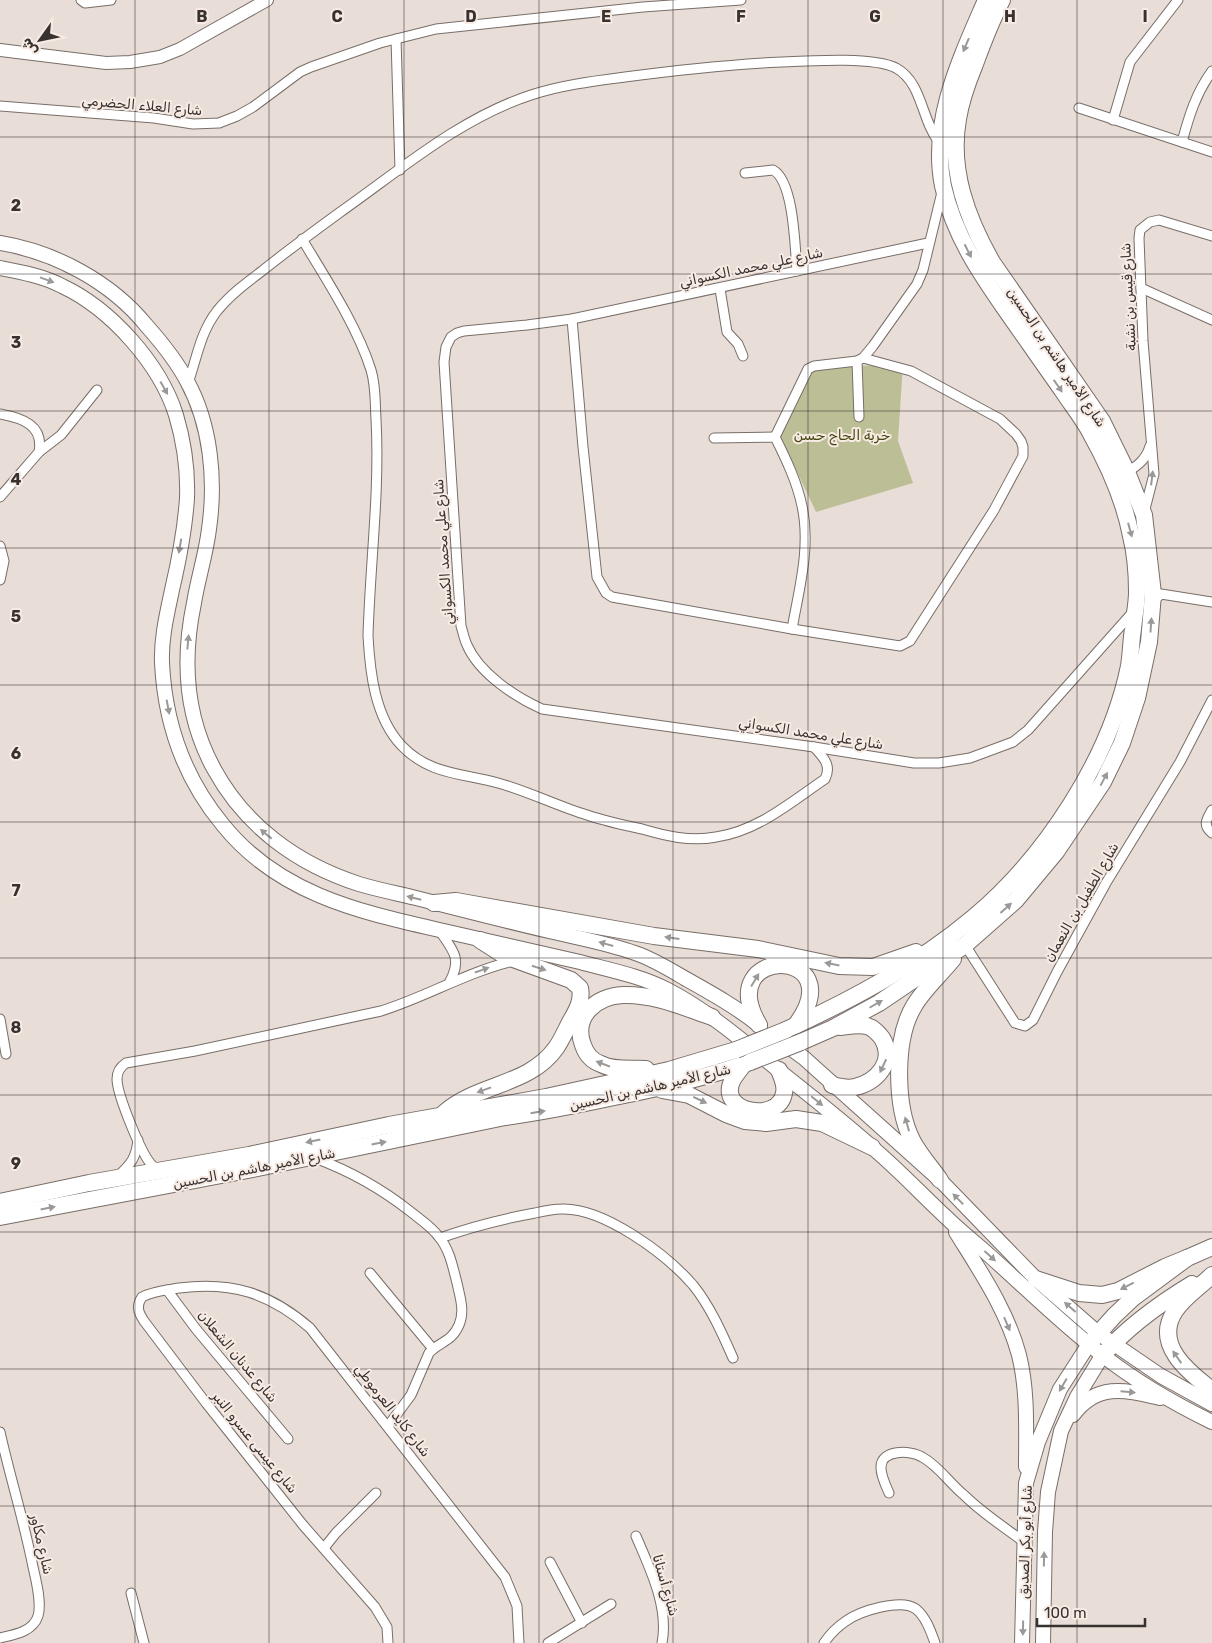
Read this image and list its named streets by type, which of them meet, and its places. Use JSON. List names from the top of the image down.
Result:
{
  "streets": {
    "highway": ["شارع الأمير هاشم بن الحسين", "شارع أبو بكر الصديق"],
    "street": [
      "شارع العلاء الحضرمي",
      "شارع علي محمد الكسواني",
      "شارع قيس بن نشبة",
      "شارع الطفيل بن النعمان",
      "شارع عدنان الشعلان",
      "شارع كايد العرموطي",
      "شارع عيسى عسرو النبر",
      "شارع مكاور",
      "شارع أستانا"
    ]
  },
  "crossings": [
    ["شارع علي محمد الكسواني", "شارع الأمير هاشم بن الحسين"],
    ["شارع قيس بن نشبة", "شارع الأمير هاشم بن الحسين"],
    ["شارع الأمير هاشم بن الحسين", "شارع الطفيل بن النعمان"],
    ["شارع عدنان الشعلان", "شارع كايد العرموطي"],
    ["شارع عدنان الشعلان", "شارع عيسى عسرو النبر"],
    ["شارع كايد العرموطي", "شارع عيسى عسرو النبر"]
  ],
  "parks": ["خربة الحاج حسن"],
  "scale_bar": "100 m",
  "north": "bottom left",
  "grid": {
    "columns": [
      "B",
      "C",
      "D",
      "E",
      "F",
      "G",
      "H",
      "I"
    ],
    "rows": [
      "2",
      "3",
      "4",
      "5",
      "6",
      "7",
      "8",
      "9"
    ]
  }
}
